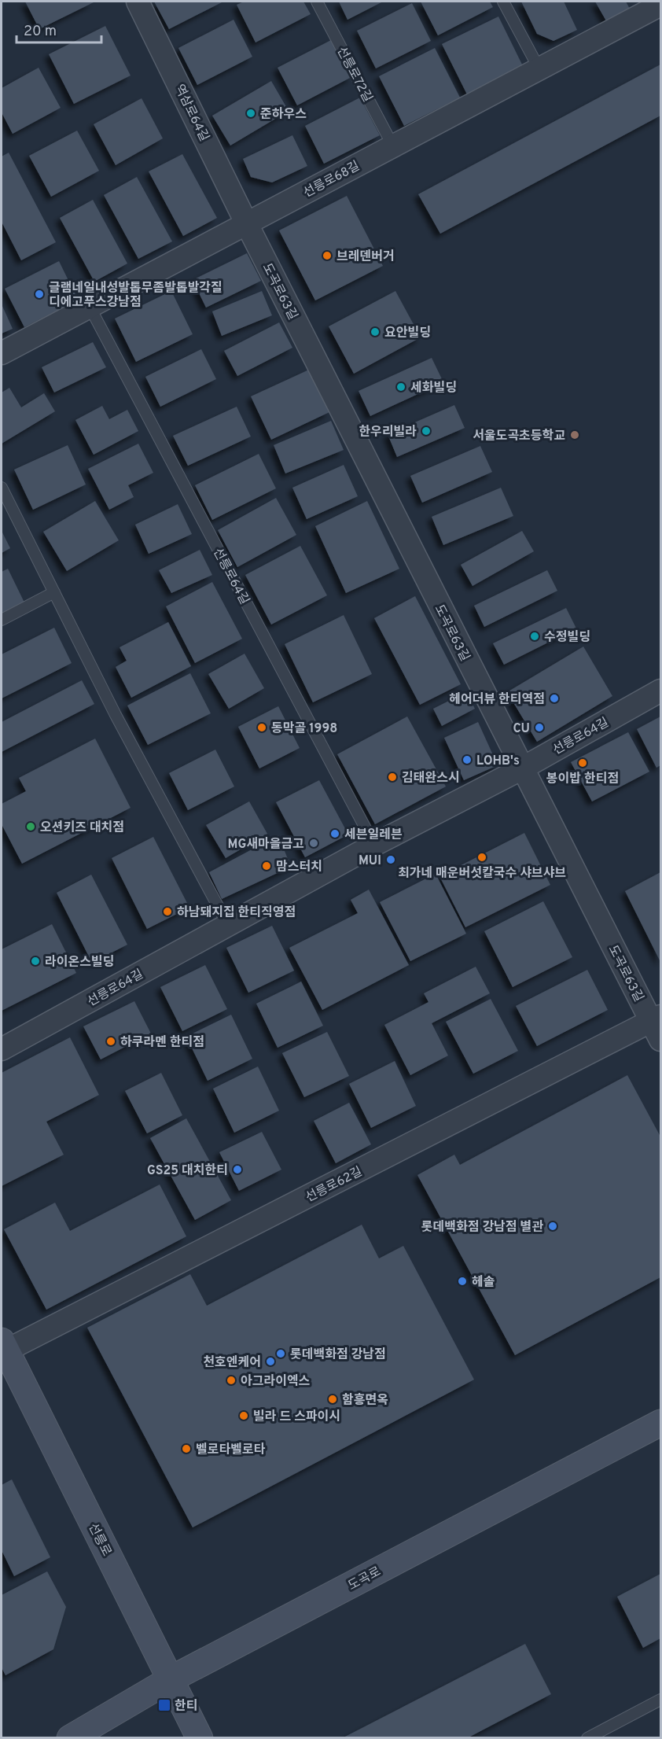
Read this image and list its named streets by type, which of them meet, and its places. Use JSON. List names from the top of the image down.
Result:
{
  "streets": {
    "main road": ["선릉로", "도곡로"],
    "street": [
      "역삼로64길",
      "선릉로68길",
      "도곡로63길",
      "선릉로64길",
      "선릉로62길"
    ],
    "lane": ["선릉로72길"]
  },
  "crossings": [
    ["선릉로72길", "선릉로68길"],
    ["역삼로64길", "선릉로68길"],
    ["역삼로64길", "도곡로63길"],
    ["선릉로68길", "도곡로63길"],
    ["선릉로68길", "선릉로64길"],
    ["도곡로63길", "선릉로64길"],
    ["도곡로63길", "선릉로62길"],
    ["선릉로62길", "선릉로"],
    ["선릉로", "도곡로"]
  ],
  "places": {
    "other": [
      "준하우스",
      "브레덴버거",
      "글램네일내성발톱무좀발톱발각질 디에고푸스강남점",
      "요안빌딩",
      "세화빌딩",
      "한우리빌라",
      "서울도곡초등학교",
      "수정빌딩",
      "헤어더뷰 한티역점",
      "동막골 1998",
      "CU",
      "LOHB's",
      "봉이밥 한티점",
      "김태완스시",
      "오션키즈 대치점",
      "세븐일레븐",
      "MG새마을금고",
      "최가네 매운버섯칼국수 샤브샤브",
      "MUI",
      "맘스터치",
      "하남돼지집 한티직영점",
      "라이온스빌딩",
      "하쿠라멘 한티점",
      "GS25 대치한티",
      "롯데백화점 강남점 별관",
      "헤솔",
      "롯데백화점 강남점",
      "천호엔케어",
      "아그라이엑스",
      "함흥면옥",
      "빌라 드 스파이시",
      "벨로타벨로타"
    ],
    "transit": ["한티"]
  },
  "scale_bar": "20 m"
}
